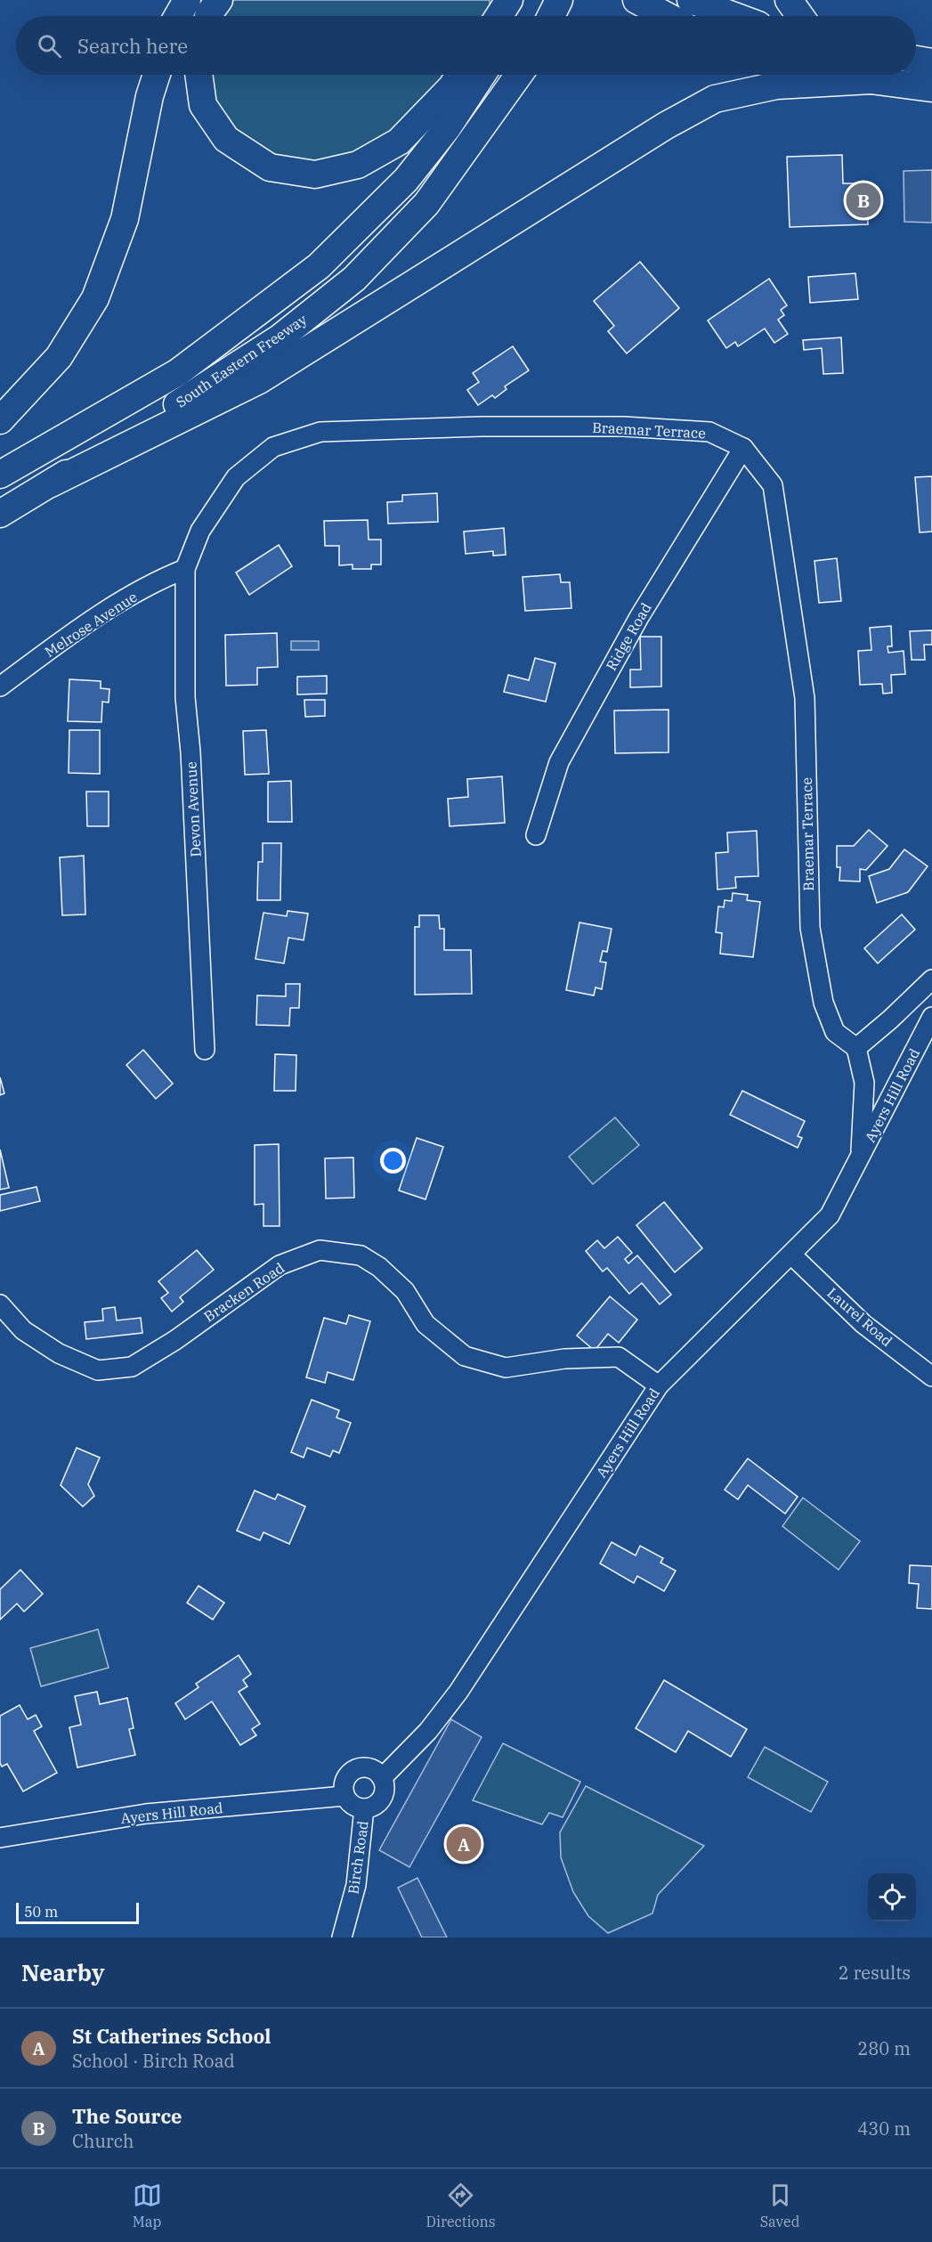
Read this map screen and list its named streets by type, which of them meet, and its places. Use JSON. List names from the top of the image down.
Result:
{
  "streets": {
    "highway": ["South Eastern Freeway"],
    "street": [
      "Braemar Terrace",
      "Melrose Avenue",
      "Ridge Road",
      "Devon Avenue",
      "Ayers Hill Road",
      "Bracken Road",
      "Laurel Road",
      "Birch Road"
    ]
  },
  "crossings": [
    ["Braemar Terrace", "Melrose Avenue"],
    ["Braemar Terrace", "Ridge Road"],
    ["Braemar Terrace", "Devon Avenue"],
    ["Melrose Avenue", "Devon Avenue"],
    ["Ayers Hill Road", "Bracken Road"],
    ["Ayers Hill Road", "Laurel Road"],
    ["Ayers Hill Road", "Birch Road"]
  ],
  "scale_bar": "50 m",
  "page": {
    "search": "Search here",
    "pins": ["B", "A"],
    "scale": "50 m",
    "heading": ["Nearby", "2 results"],
    "list": [
      {
        "mark": "A",
        "name": "St Catherines School",
        "note": "School · Birch Road",
        "value": "280 m"
      },
      {
        "mark": "B",
        "name": "The Source",
        "note": "Church",
        "value": "430 m"
      }
    ],
    "nav": ["Map", "Directions", "Saved"]
  }
}
